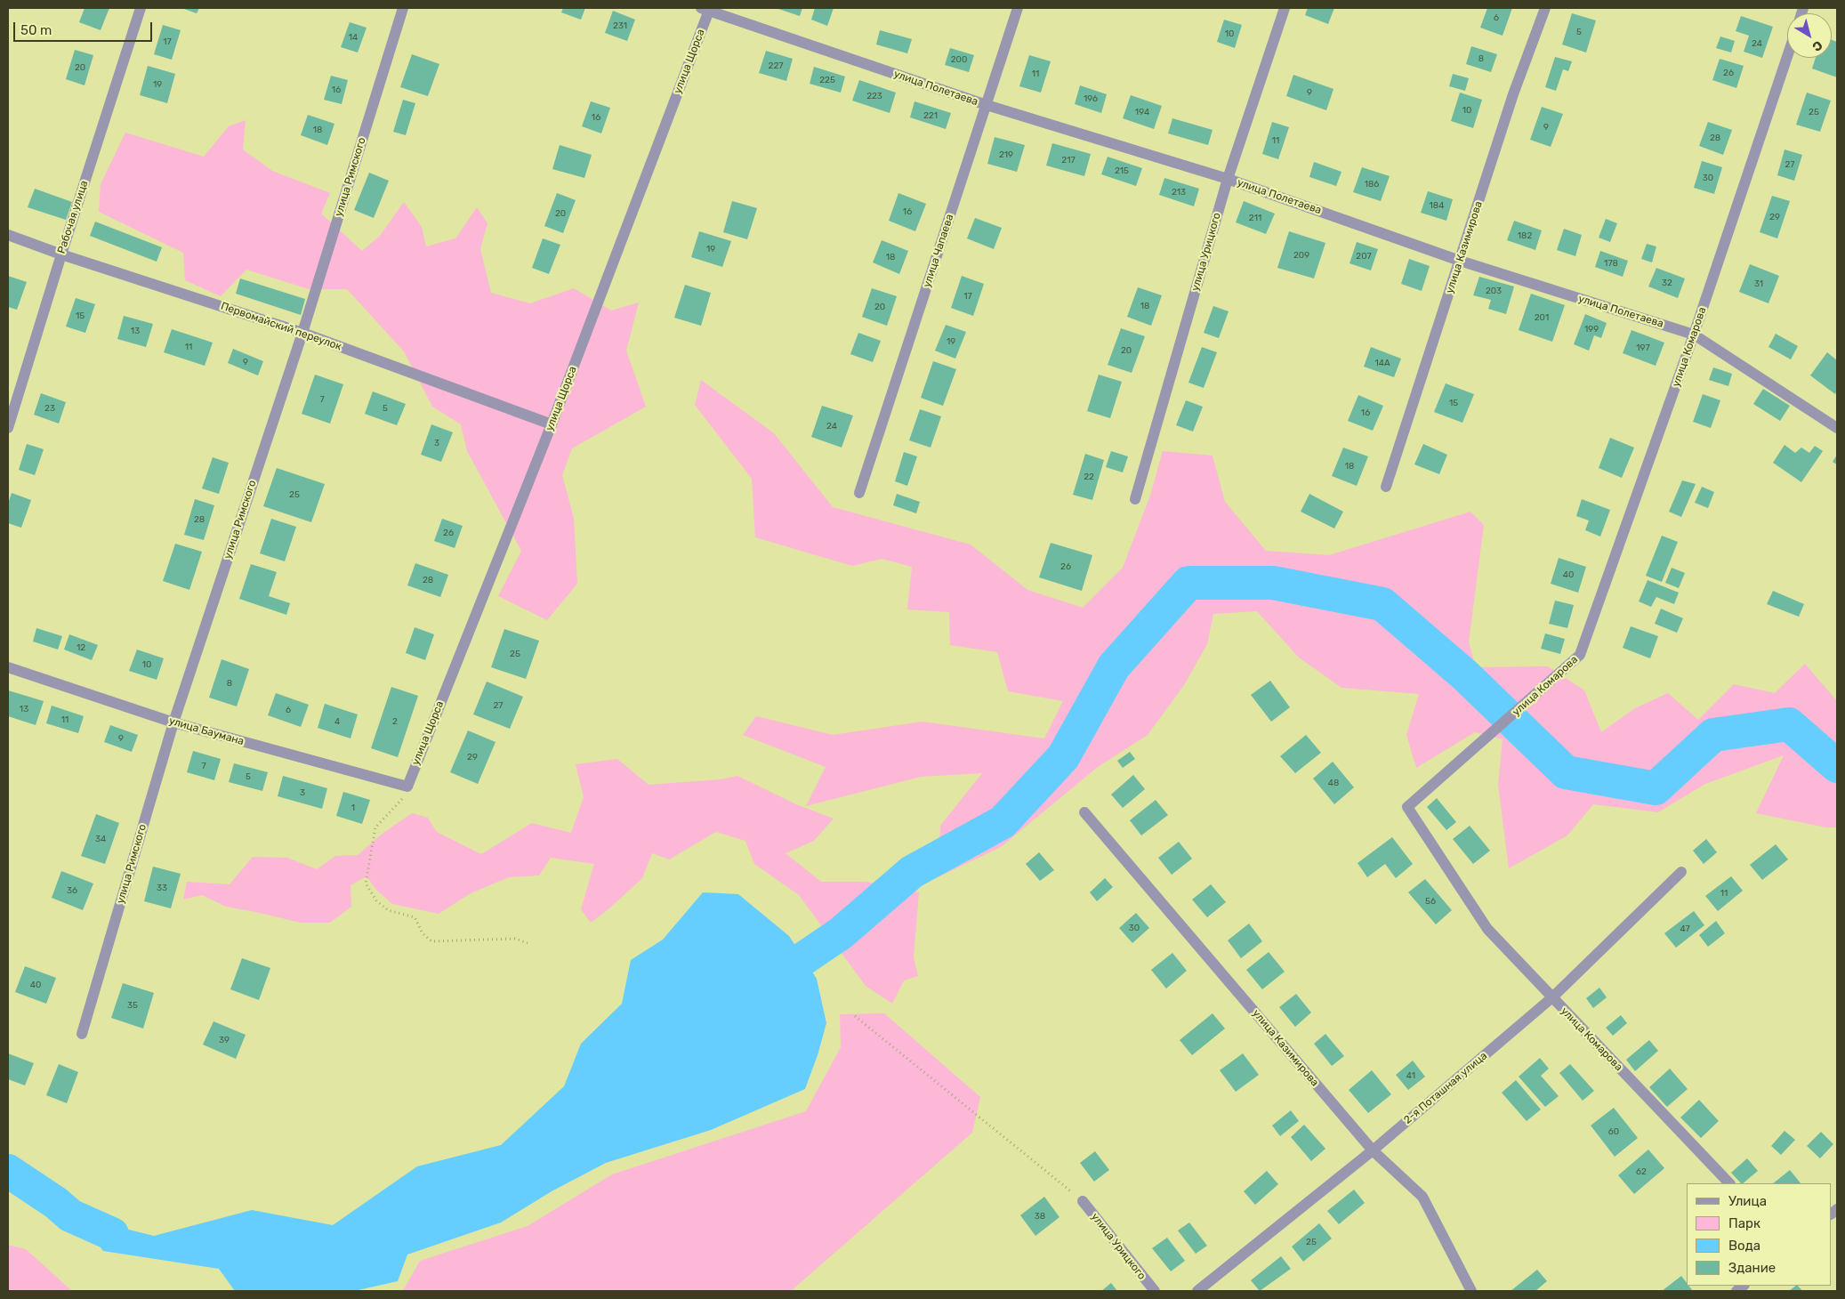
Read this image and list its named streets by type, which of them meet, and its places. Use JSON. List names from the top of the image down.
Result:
{
  "streets": {
    "street": [
      "улица Щорса",
      "улица Полетаева",
      "улица Римского",
      "Рабочая улица",
      "улица Казимирова",
      "улица Чапаева",
      "улица Урицкого",
      "Первомайский переулок",
      "улица Комарова",
      "улица Баумана",
      "2-я Поташная улица"
    ]
  },
  "crossings": [
    ["улица Щорса", "улица Полетаева"],
    ["улица Щорса", "Первомайский переулок"],
    ["улица Щорса", "улица Баумана"],
    ["улица Полетаева", "улица Казимирова"],
    ["улица Полетаева", "улица Чапаева"],
    ["улица Полетаева", "улица Урицкого"],
    ["улица Полетаева", "улица Комарова"],
    ["улица Римского", "Первомайский переулок"],
    ["улица Римского", "улица Баумана"],
    ["Рабочая улица", "Первомайский переулок"],
    ["улица Казимирова", "2-я Поташная улица"],
    ["улица Комарова", "2-я Поташная улица"]
  ],
  "house_numbers": [
    "6",
    "231",
    "5",
    "10",
    "14",
    "17",
    "24",
    "8",
    "200",
    "227",
    "20",
    "26",
    "11",
    "225",
    "19",
    "16",
    "9",
    "223",
    "196",
    "10",
    "194",
    "25",
    "221",
    "16",
    "9",
    "18",
    "28",
    "11",
    "219",
    "217",
    "27",
    "215",
    "30",
    "186",
    "213",
    "184",
    "16",
    "20",
    "29",
    "211",
    "182",
    "19",
    "209",
    "207",
    "18",
    "178",
    "32",
    "31",
    "203",
    "17",
    "18",
    "20",
    "15",
    "201",
    "199",
    "13",
    "19",
    "11",
    "197",
    "20",
    "9",
    "14А",
    "7",
    "15",
    "23",
    "5",
    "16",
    "24",
    "3",
    "18",
    "22",
    "25",
    "28",
    "26",
    "26",
    "40",
    "28",
    "12",
    "25",
    "10",
    "8",
    "27",
    "13",
    "6",
    "11",
    "4",
    "2",
    "9",
    "29",
    "7",
    "5",
    "48",
    "3",
    "1",
    "34",
    "33",
    "36",
    "11",
    "56",
    "30",
    "47",
    "40",
    "35",
    "39",
    "41",
    "60",
    "62",
    "38",
    "25"
  ],
  "legend": [
    "Улица",
    "Парк",
    "Вода",
    "Здание"
  ],
  "scale_bar": "50 m",
  "north": "bottom right"
}
